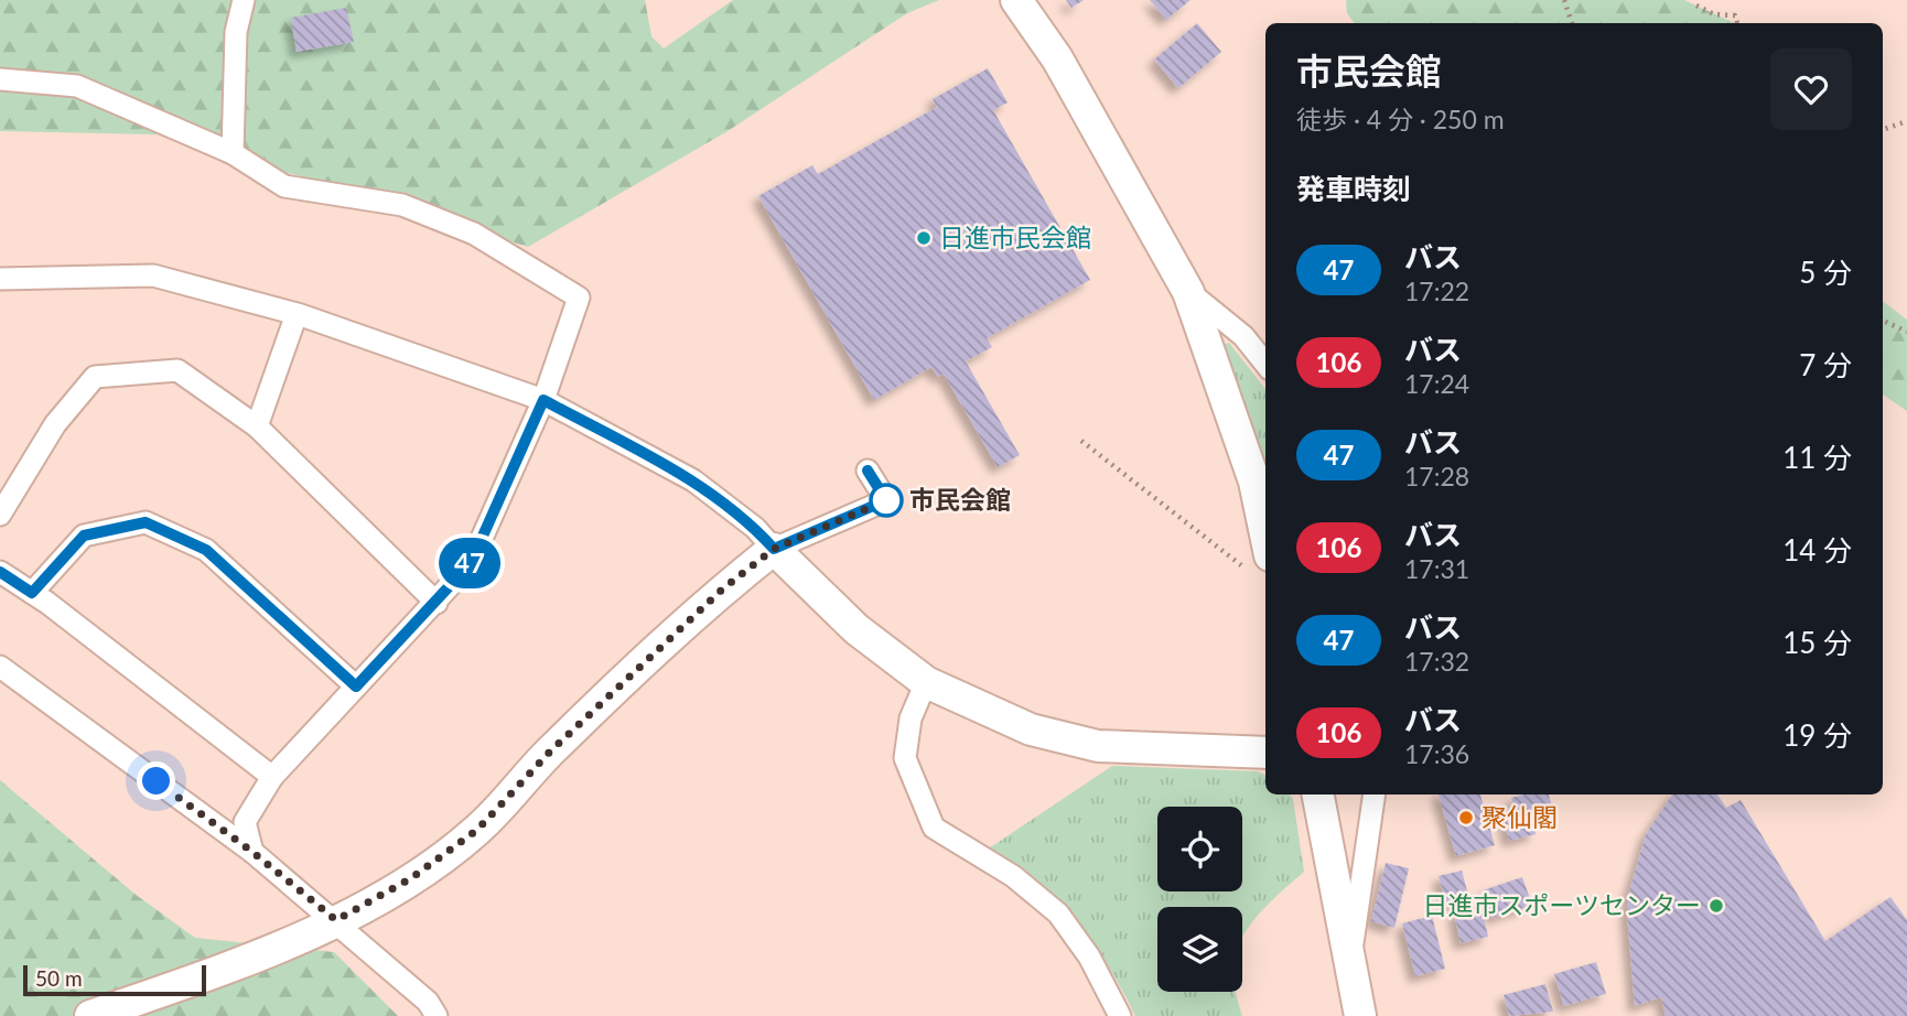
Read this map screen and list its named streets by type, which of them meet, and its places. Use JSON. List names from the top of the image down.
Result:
{
  "places": [
    "日進市民会館",
    "市民会館",
    "聚仙閣",
    "日進市スポーツセンター"
  ],
  "lines": ["bus line 47"],
  "scale_bar": "50 m",
  "page": {
    "on_map": "47",
    "heading": [
      ["市民会館", "徒歩 · 4 分 · 250 m"],
      "発車時刻"
    ],
    "list": [
      {
        "mark": "47",
        "name": "バス",
        "note": "17:22",
        "value": "5 分"
      },
      {
        "mark": "106",
        "name": "バス",
        "note": "17:24",
        "value": "7 分"
      },
      {
        "mark": "47",
        "name": "バス",
        "note": "17:28",
        "value": "11 分"
      },
      {
        "mark": "106",
        "name": "バス",
        "note": "17:31",
        "value": "14 分"
      },
      {
        "mark": "47",
        "name": "バス",
        "note": "17:32",
        "value": "15 分"
      },
      {
        "mark": "106",
        "name": "バス",
        "note": "17:36",
        "value": "19 分"
      }
    ],
    "scale": "50 m"
  }
}
